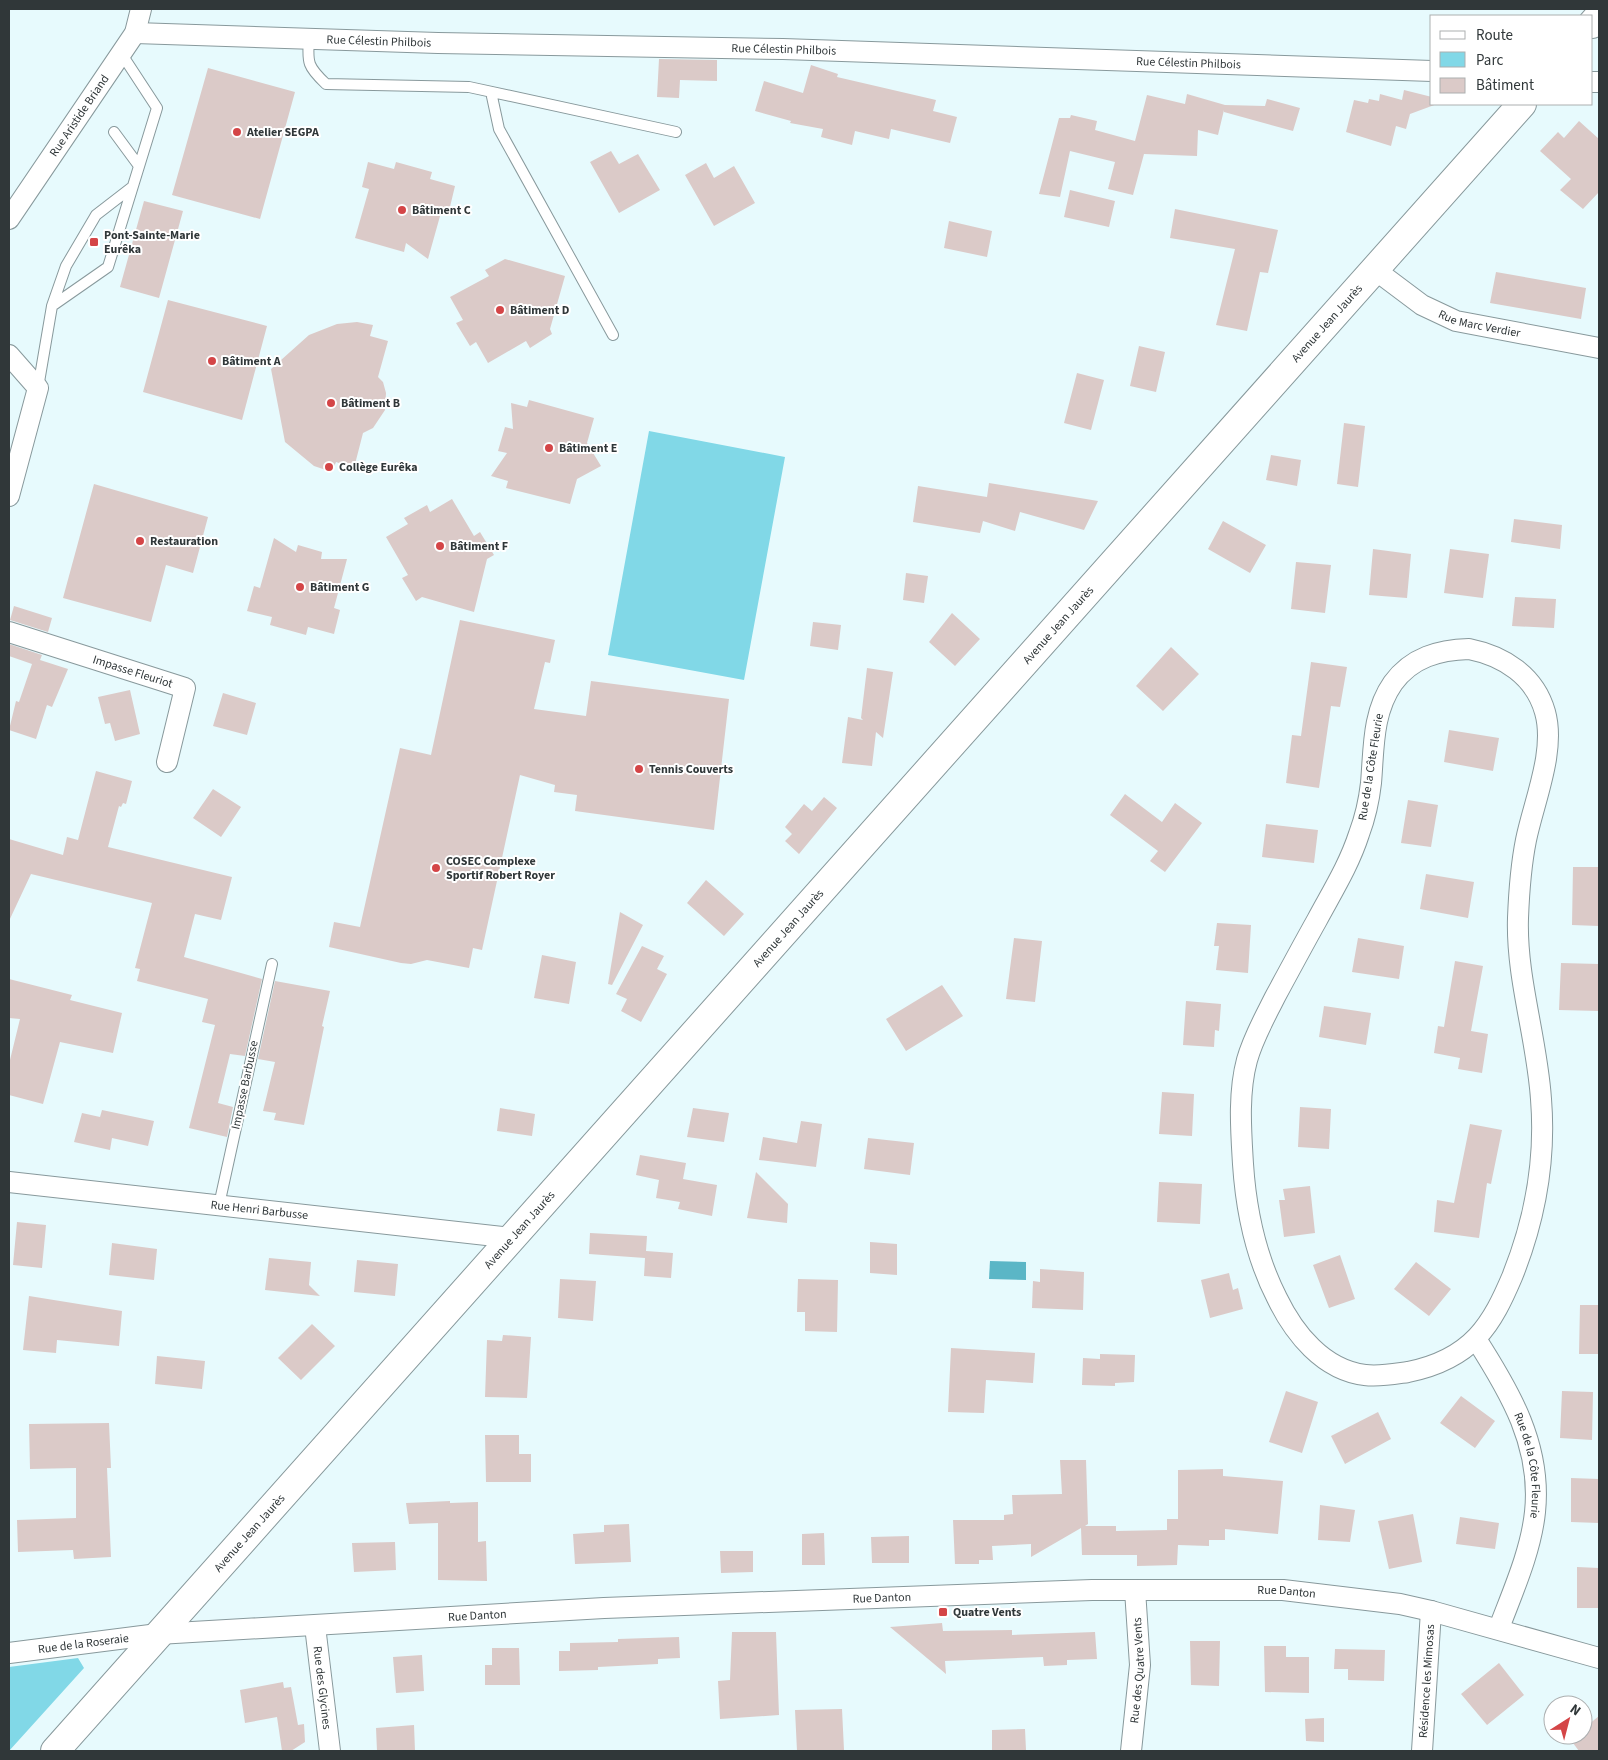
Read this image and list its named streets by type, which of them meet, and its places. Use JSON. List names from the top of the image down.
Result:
{
  "streets": {
    "main road": ["Avenue Jean Jaurès"],
    "street": [
      "Rue Célestin Philbois",
      "Rue Aristide Briand",
      "Rue Marc Verdier",
      "Impasse Fleuriot",
      "Rue de la Côte Fleurie",
      "Rue Henri Barbusse",
      "Rue Danton",
      "Rue de la Roseraie",
      "Rue des Quatre Vents",
      "Résidence les Mimosas",
      "Rue des Glycines"
    ],
    "lane": ["Impasse Barbusse"]
  },
  "crossings": [
    ["Rue Célestin Philbois", "Rue Aristide Briand"],
    ["Avenue Jean Jaurès", "Rue Marc Verdier"],
    ["Avenue Jean Jaurès", "Rue Henri Barbusse"],
    ["Avenue Jean Jaurès", "Rue Danton"],
    ["Avenue Jean Jaurès", "Rue de la Roseraie"],
    ["Rue de la Côte Fleurie", "Rue Danton"],
    ["Impasse Barbusse", "Rue Henri Barbusse"],
    ["Rue Danton", "Rue de la Roseraie"],
    ["Rue Danton", "Rue des Quatre Vents"],
    ["Rue Danton", "Résidence les Mimosas"],
    ["Rue Danton", "Rue des Glycines"]
  ],
  "places": {
    "other": [
      "Atelier SEGPA",
      "Bâtiment C",
      "Bâtiment D",
      "Bâtiment A",
      "Bâtiment B",
      "Bâtiment E",
      "Collège Eurêka",
      "Restauration",
      "Bâtiment F",
      "Bâtiment G",
      "Tennis Couverts",
      "COSEC Complexe Sportif Robert Royer"
    ],
    "transit": ["Pont-Sainte-Marie Eurêka", "Quatre Vents"]
  },
  "legend": ["Route", "Parc", "Bâtiment"],
  "north": "top right"
}
